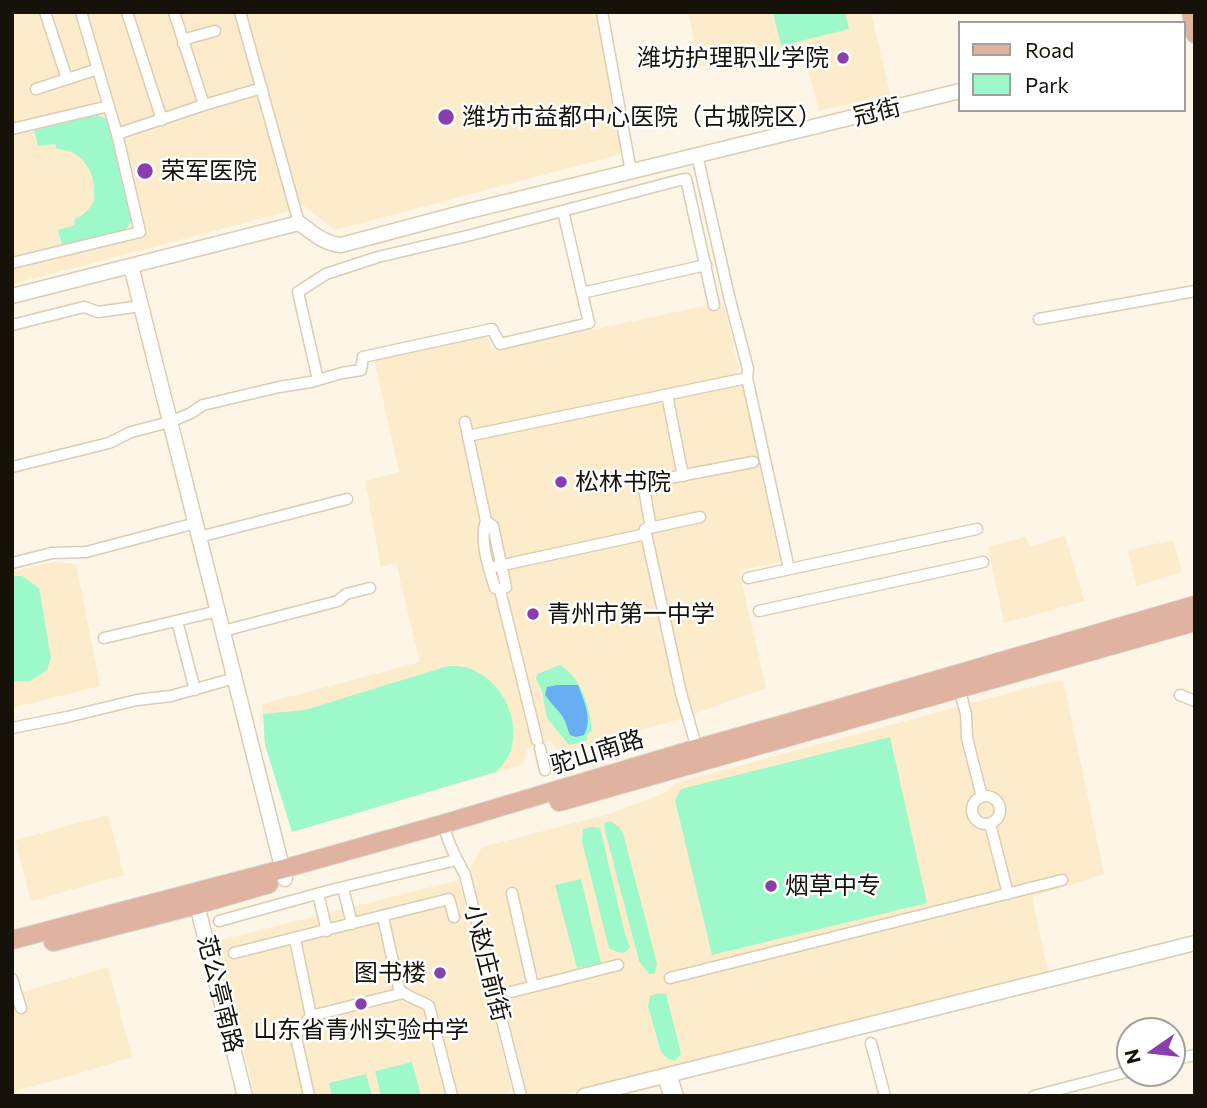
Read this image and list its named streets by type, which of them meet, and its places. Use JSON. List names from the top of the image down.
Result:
{
  "streets": {
    "main road": ["驼山南路"],
    "street": ["冠街", "小赵庄前街", "范公亭南路"]
  },
  "crossings": [
    ["驼山南路", "小赵庄前街"],
    ["驼山南路", "范公亭南路"]
  ],
  "places": [
    "潍坊护理职业学院",
    "潍坊市益都中心医院（古城院区）",
    "荣军医院",
    "松林书院",
    "青州市第一中学",
    "烟草中专",
    "图书楼",
    "山东省青州实验中学"
  ],
  "legend": ["Road", "Park"],
  "north": "left"
}
